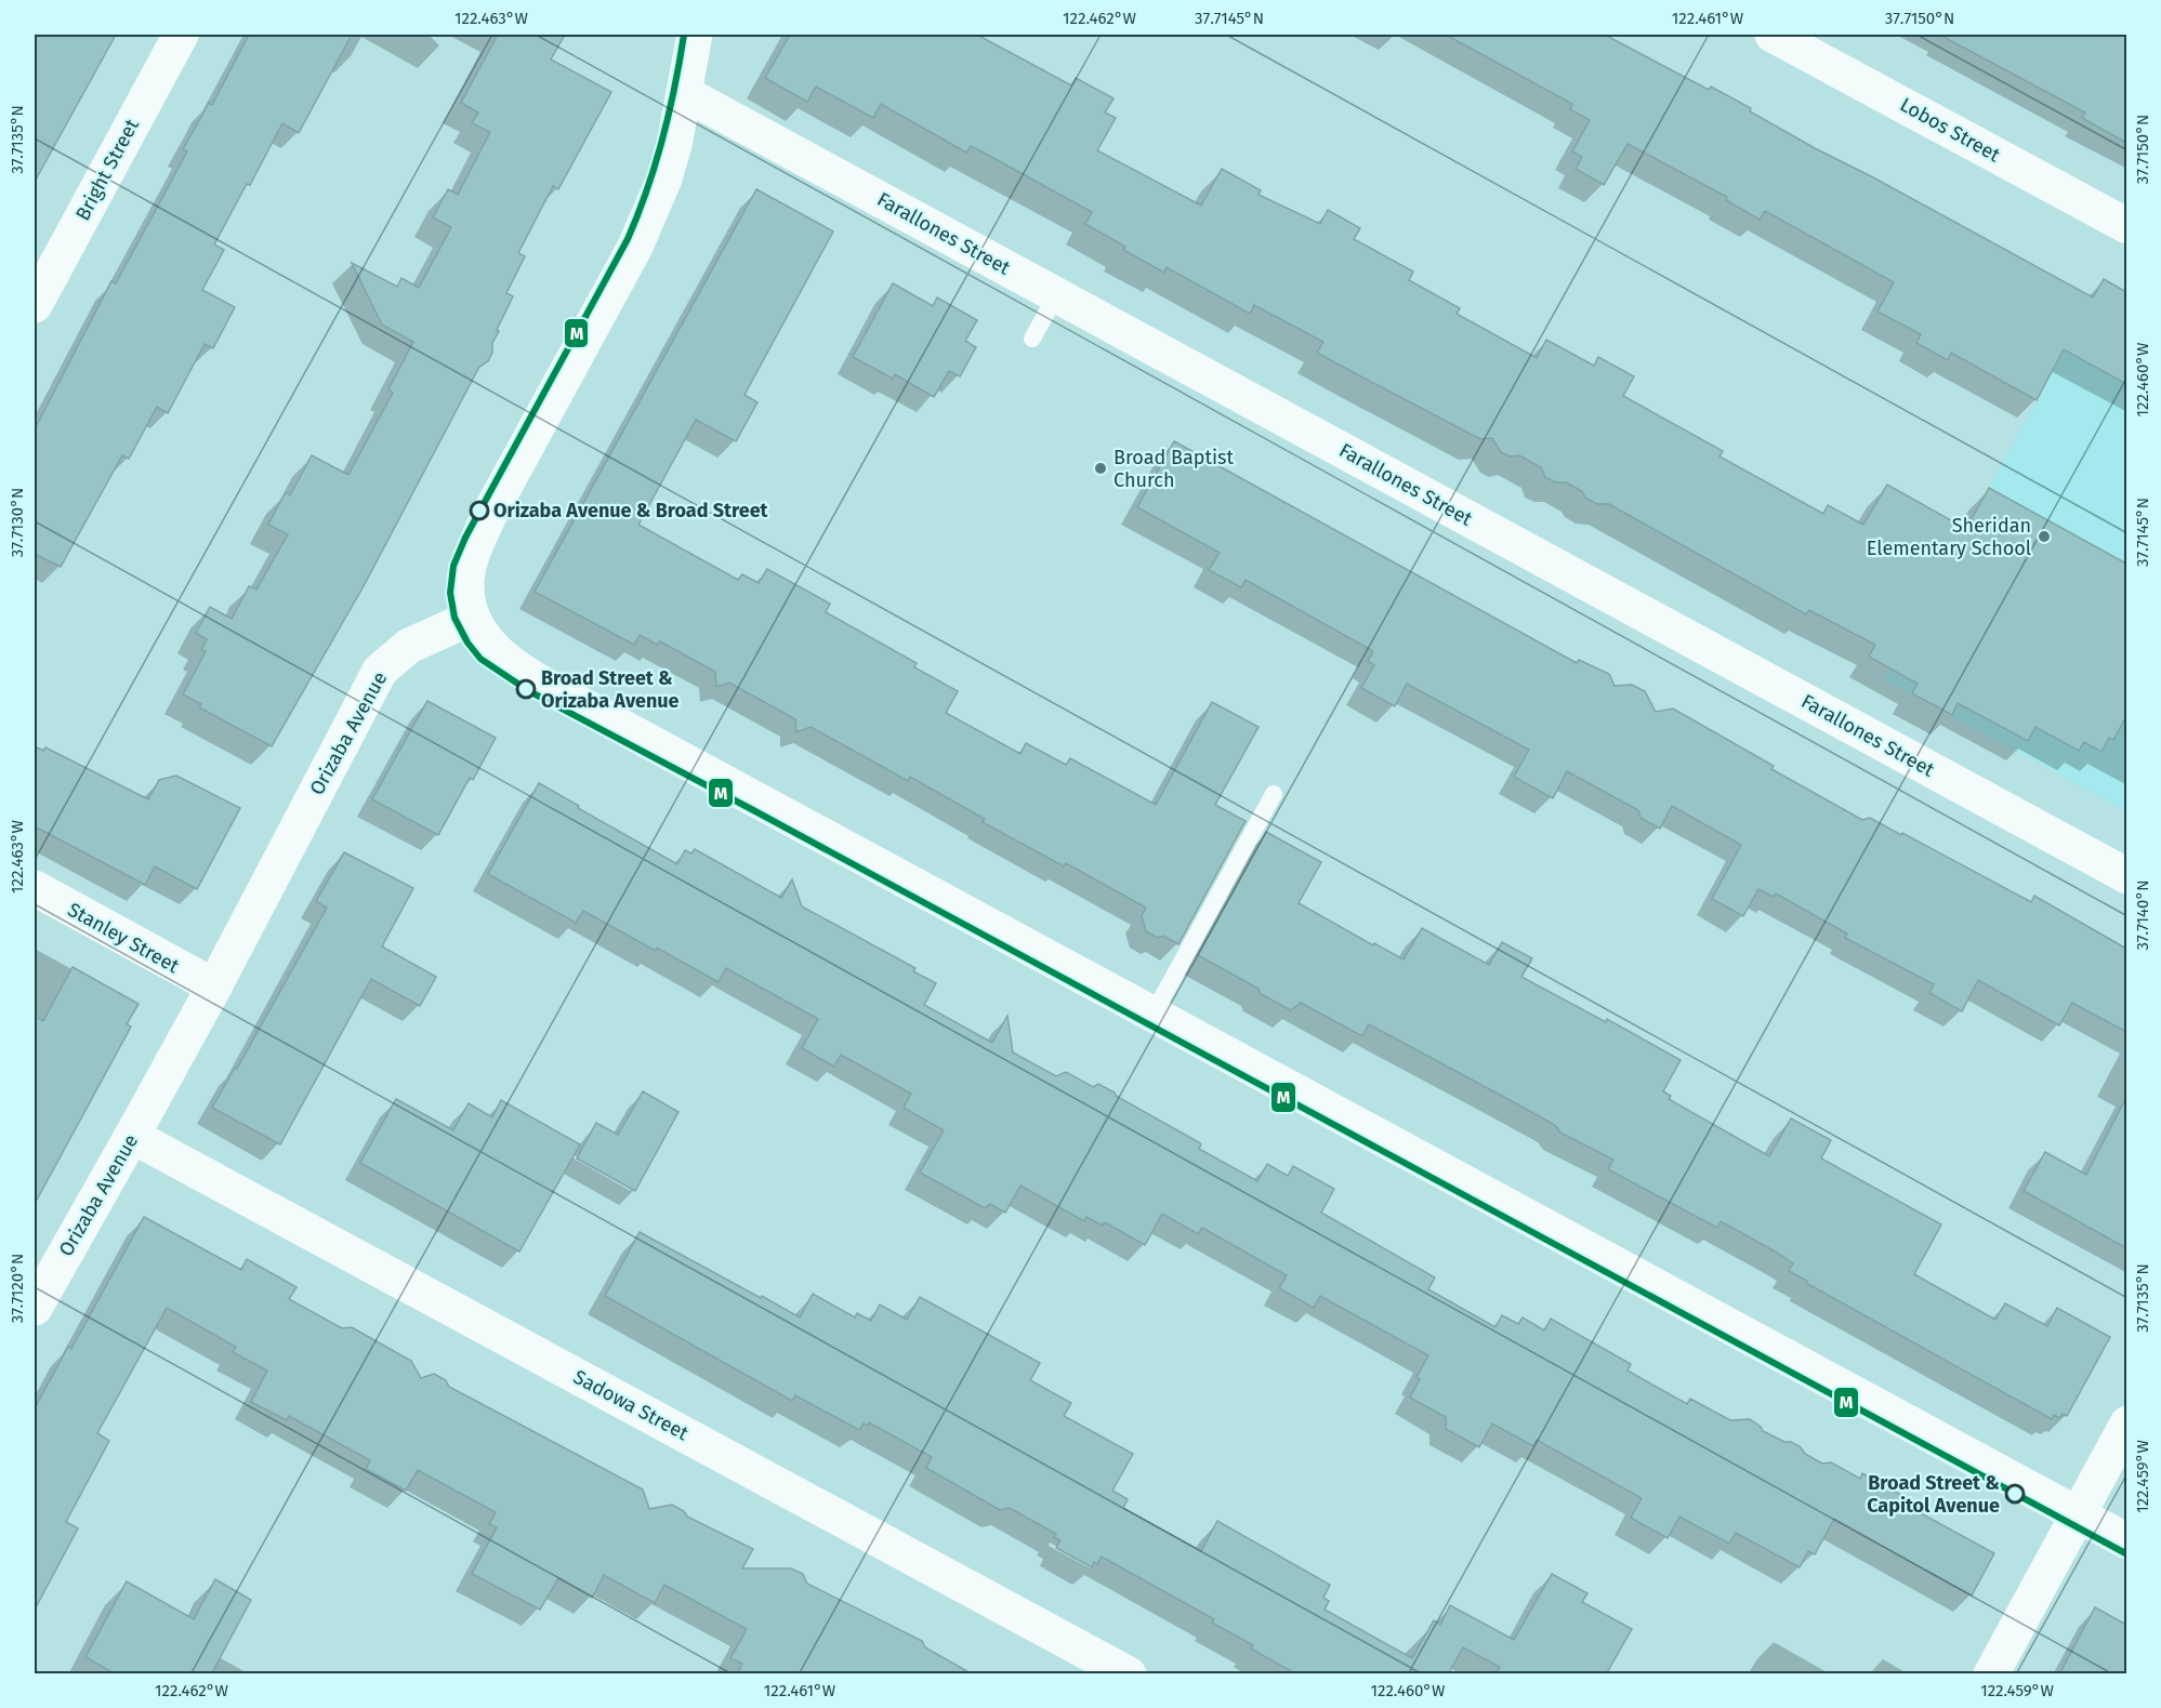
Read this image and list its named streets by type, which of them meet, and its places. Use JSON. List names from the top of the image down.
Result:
{
  "streets": {
    "street": [
      "Lobos Street",
      "Bright Street",
      "Farallones Street",
      "Orizaba Avenue",
      "Stanley Street",
      "Sadowa Street"
    ]
  },
  "crossings": [
    ["Orizaba Avenue", "Stanley Street"],
    ["Orizaba Avenue", "Sadowa Street"]
  ],
  "places": [
    "Broad Baptist Church",
    "Orizaba Avenue & Broad Street",
    "Sheridan Elementary School",
    "Broad Street & Orizaba Avenue",
    "Broad Street & Capitol Avenue"
  ],
  "lines": ["transit line M"],
  "coordinates": [
    "122.463°W",
    "122.462°W",
    "37.7145°N",
    "122.461°W",
    "37.7150°N",
    "37.7135°N",
    "122.460°W",
    "37.7130°N",
    "37.7140°N",
    "37.7120°N",
    "122.459°W"
  ]
}
